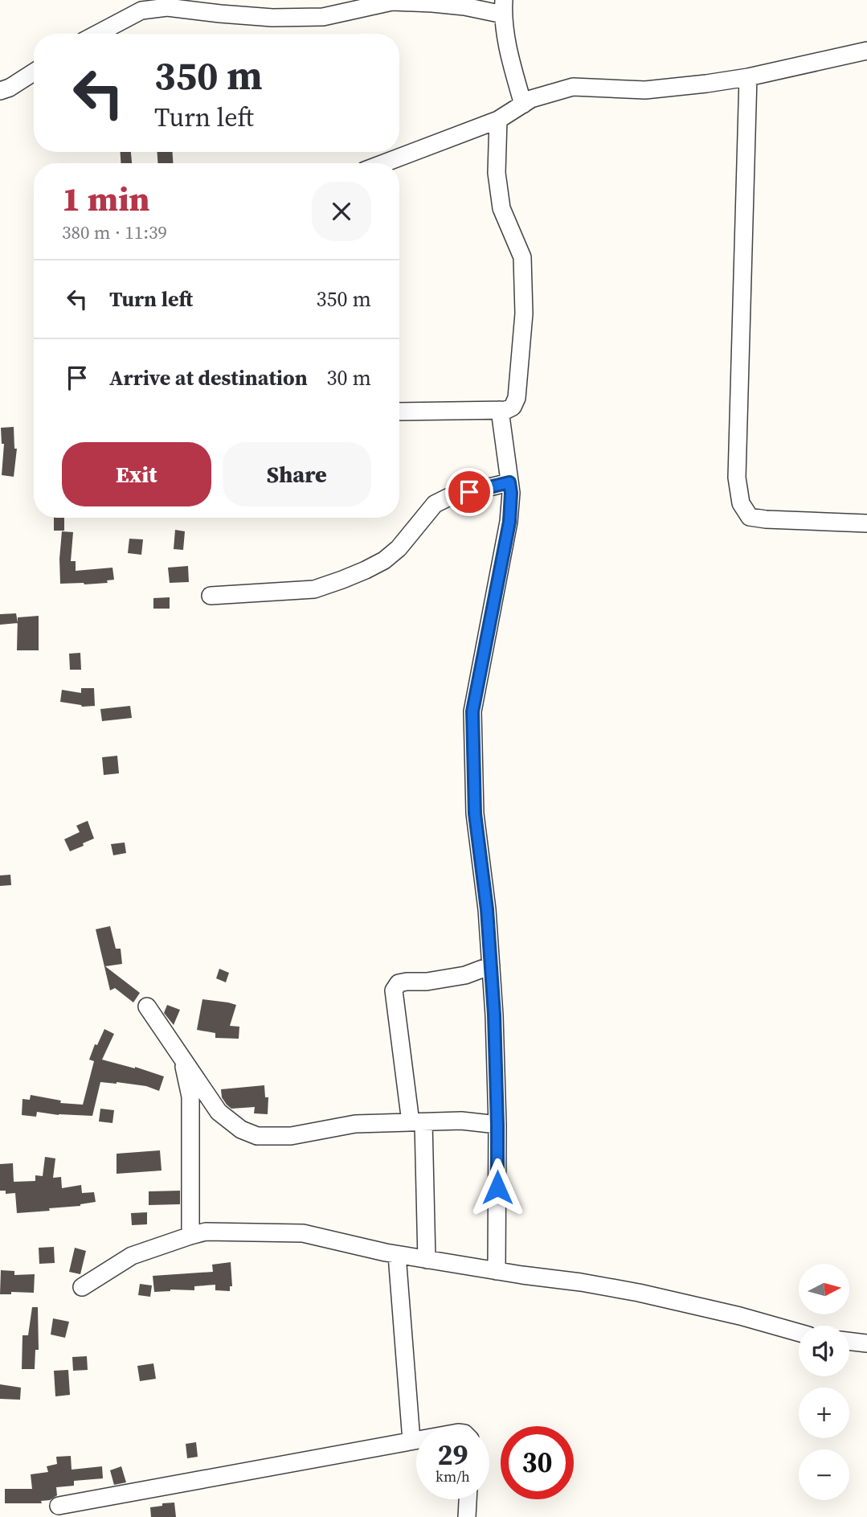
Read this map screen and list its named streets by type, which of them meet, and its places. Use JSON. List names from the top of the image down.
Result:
{
  "north": "right",
  "page": {
    "turn": ["350 m", "Turn left"],
    "heading": ["1 min", "380 m · 11:39"],
    "list": [
      {
        "name": "Turn left",
        "value": "350 m"
      },
      {
        "name": "Arrive at destination",
        "value": "30 m"
      }
    ],
    "buttons": ["Exit", "Share"],
    "map_buttons": ["+", "−"],
    "speed": "29 km/h",
    "limit": "30"
  }
}
